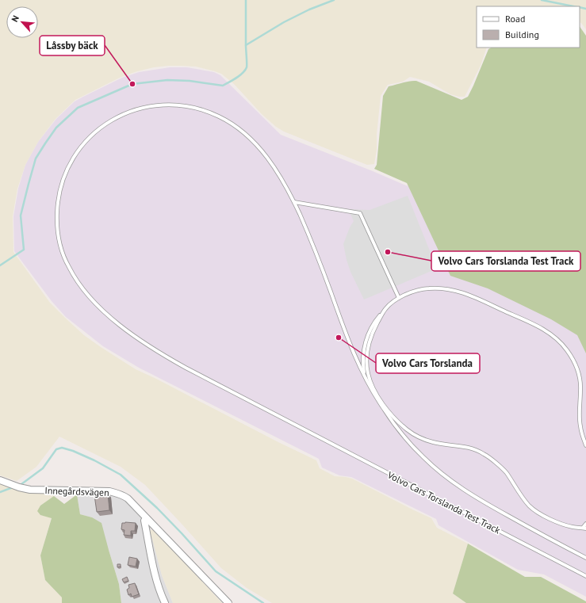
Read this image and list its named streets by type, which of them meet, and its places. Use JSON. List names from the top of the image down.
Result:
{
  "streets": {
    "street": ["Innegårdsvägen"],
    "lane": ["Volvo Cars Torslanda Test Track"]
  },
  "places": ["Låssby bäck", "Volvo Cars Torslanda Test Track", "Volvo Cars Torslanda"],
  "legend": ["Road", "Building"],
  "north": "top left"
}
